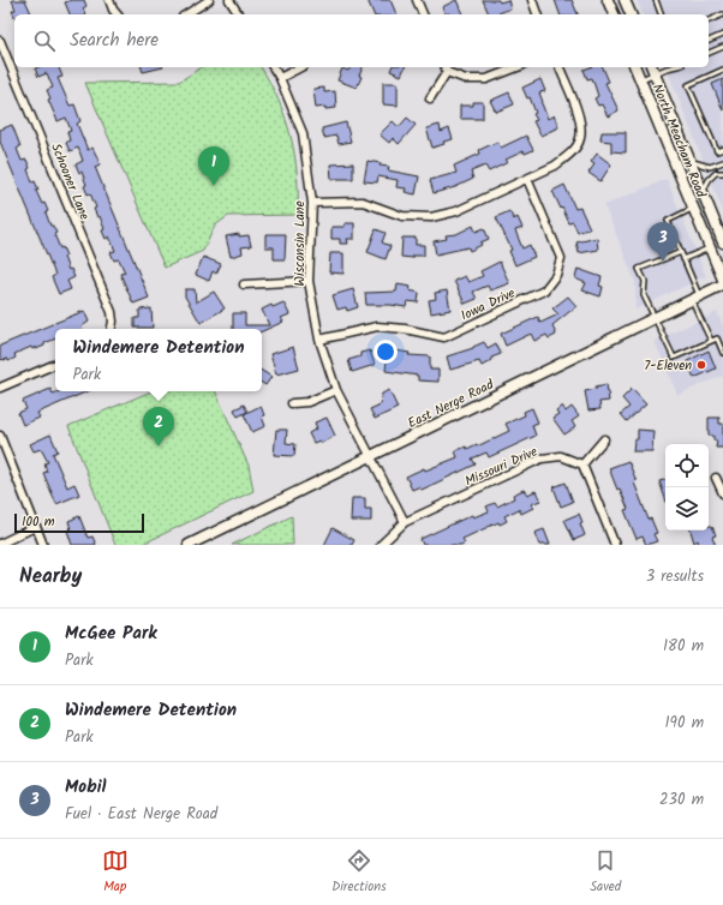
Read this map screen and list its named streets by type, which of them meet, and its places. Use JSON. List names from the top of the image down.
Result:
{
  "streets": {
    "main road": ["North Meacham Road", "East Nerge Road"],
    "street": [
      "Schooner Lane",
      "Wisconsin Lane",
      "Iowa Drive",
      "Missouri Drive"
    ]
  },
  "crossings": [
    ["Wisconsin Lane", "Iowa Drive"],
    ["Wisconsin Lane", "East Nerge Road"],
    ["Wisconsin Lane", "Missouri Drive"]
  ],
  "places": ["7-Eleven"],
  "scale_bar": "100 m",
  "page": {
    "search": "Search here",
    "pins": ["1", "3", "2"],
    "popup": ["Windemere Detention", "Park"],
    "scale": "100 m",
    "heading": ["Nearby", "3 results"],
    "list": [
      {
        "mark": "1",
        "name": "McGee Park",
        "note": "Park",
        "value": "180 m"
      },
      {
        "mark": "2",
        "name": "Windemere Detention",
        "note": "Park",
        "value": "190 m"
      },
      {
        "mark": "3",
        "name": "Mobil",
        "note": "Fuel · East Nerge Road",
        "value": "230 m"
      }
    ],
    "nav": ["Map", "Directions", "Saved"]
  }
}
